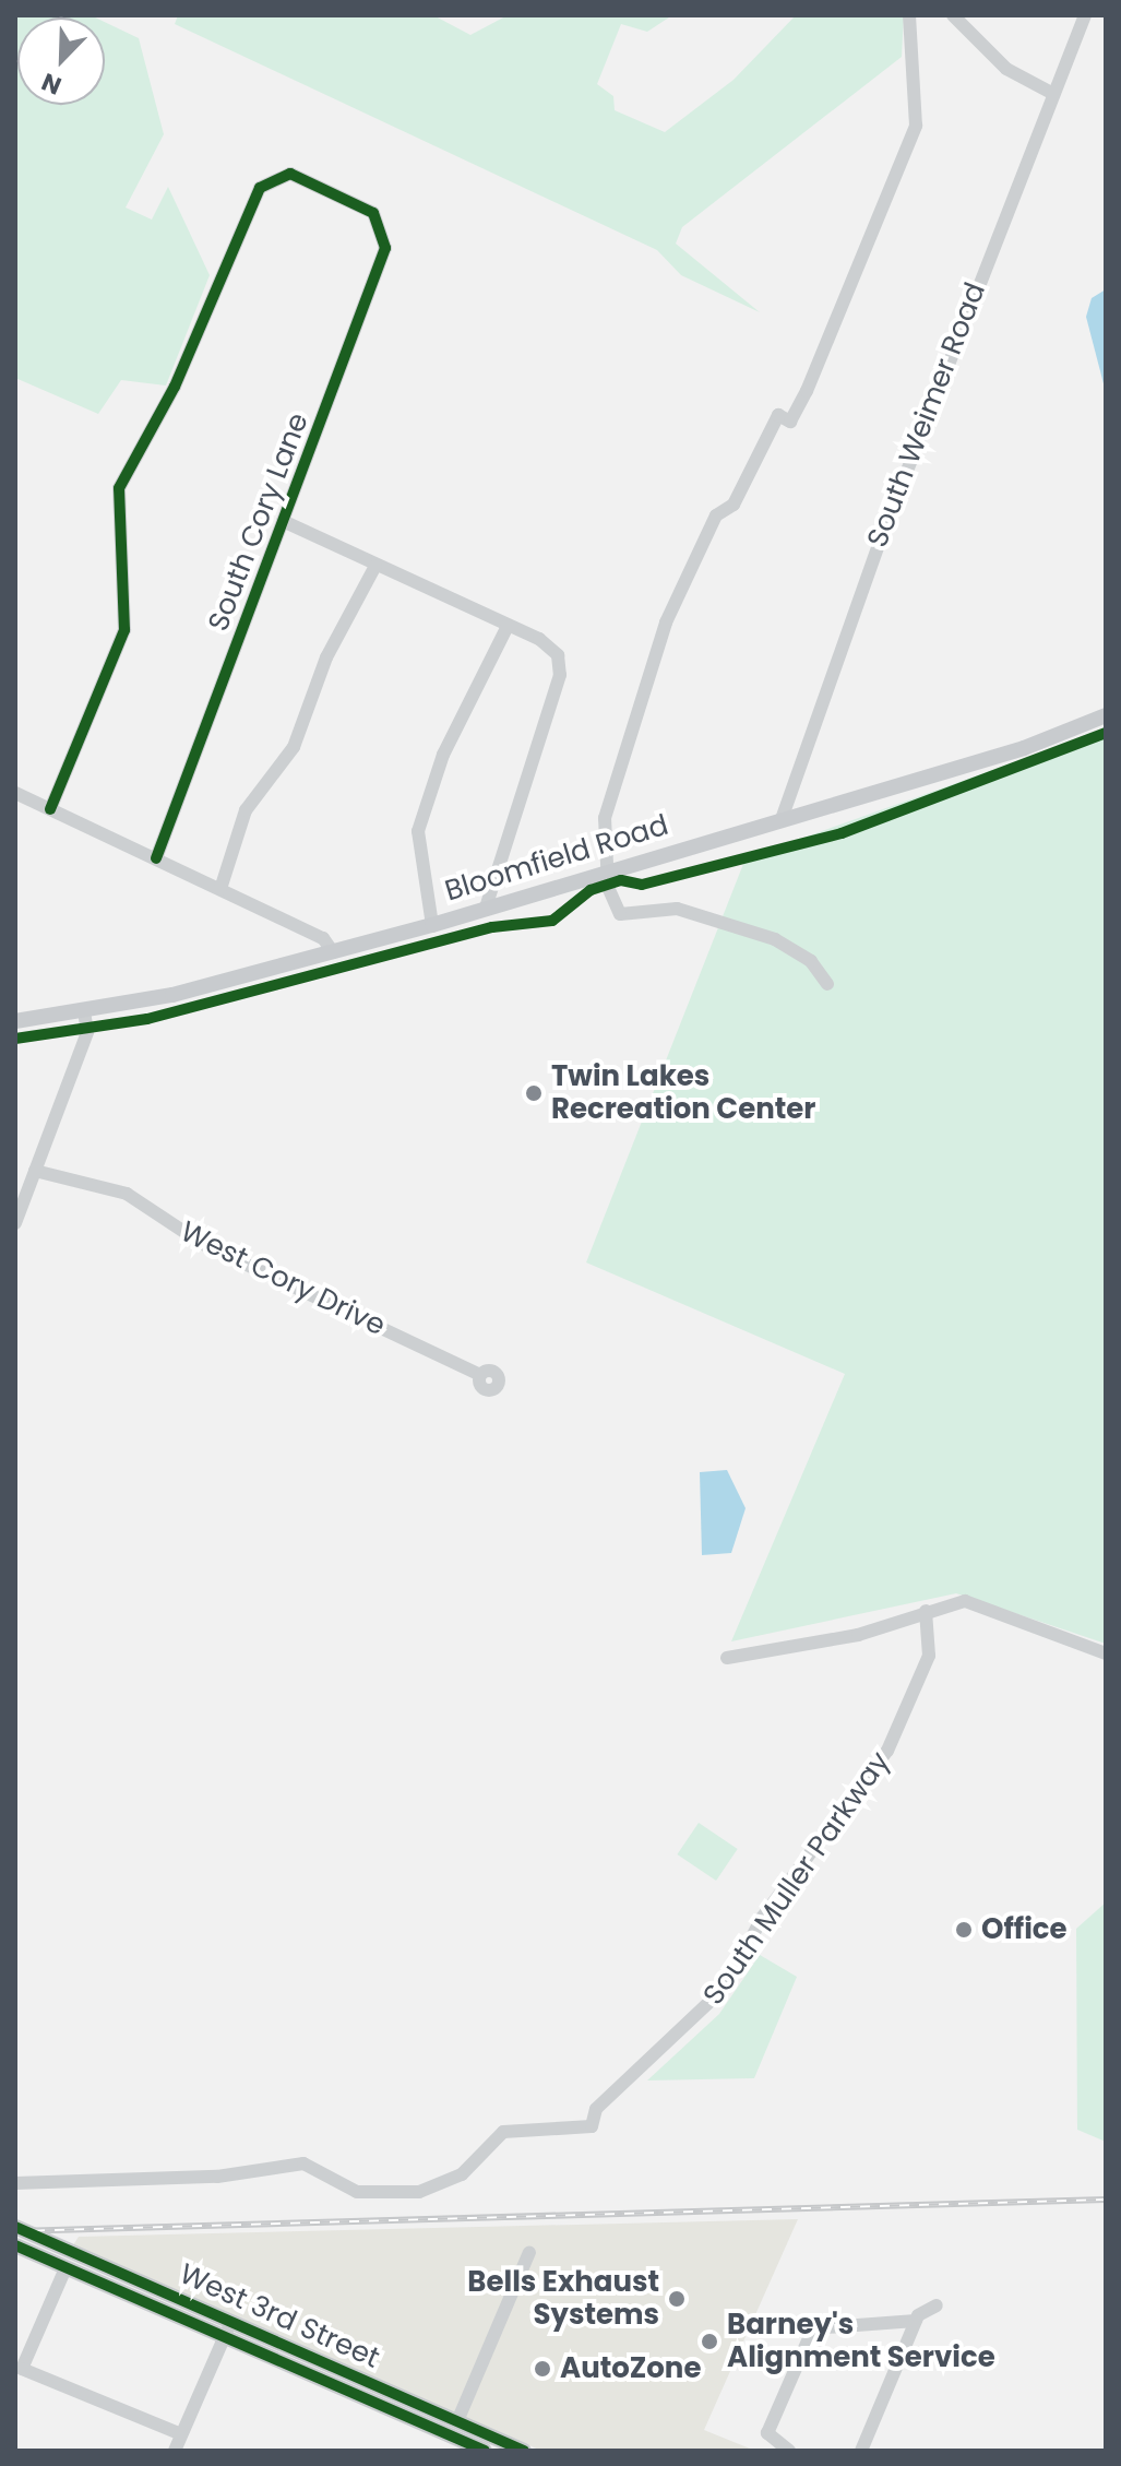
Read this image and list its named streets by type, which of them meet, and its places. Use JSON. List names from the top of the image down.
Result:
{
  "streets": {
    "main road": ["Bloomfield Road", "West 3rd Street"],
    "street": [
      "South Weimer Road",
      "South Cory Lane",
      "West Cory Drive",
      "South Muller Parkway"
    ]
  },
  "crossings": [
    ["South Weimer Road", "Bloomfield Road"]
  ],
  "places": [
    "Twin Lakes Recreation Center",
    "Office",
    "Bells Exhaust Systems",
    "Barney's Alignment Service",
    "AutoZone"
  ],
  "north": "bottom left"
}
